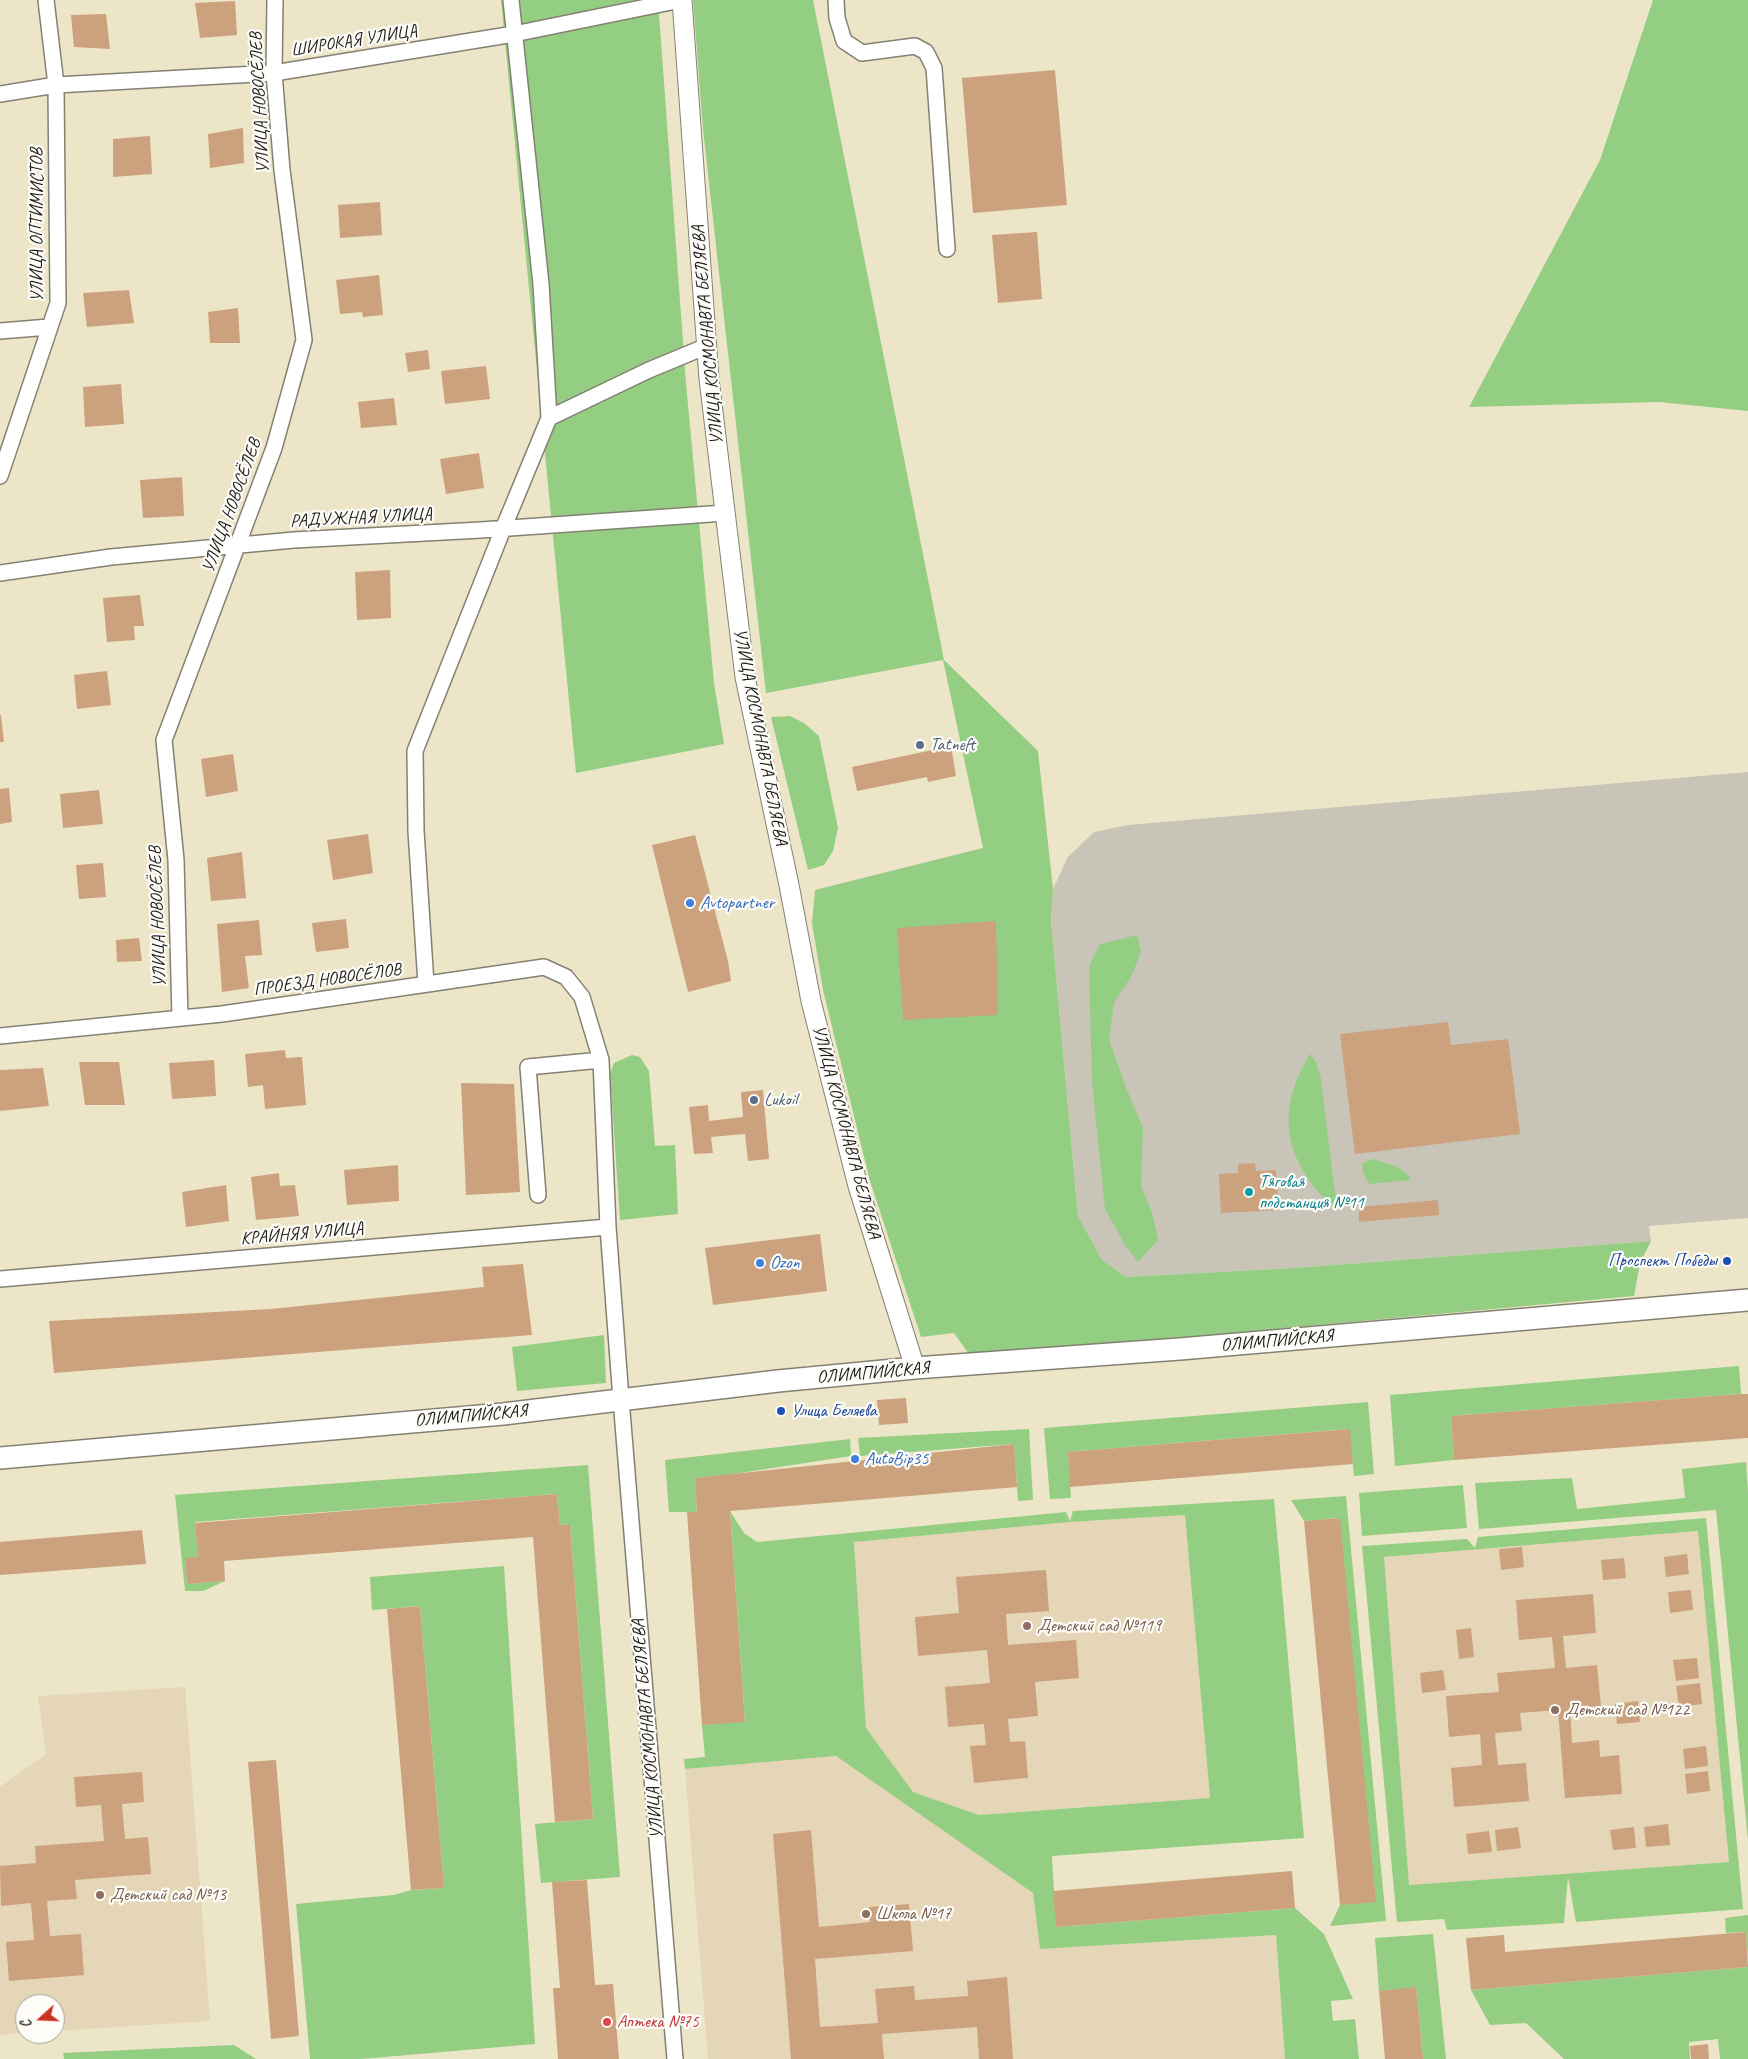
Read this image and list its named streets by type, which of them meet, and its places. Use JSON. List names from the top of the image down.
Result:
{
  "streets": {
    "main road": ["ОЛИМПИЙСКАЯ"],
    "street": [
      "ШИРОКАЯ УЛИЦА",
      "УЛИЦА НОВОСЁЛЕВ",
      "УЛИЦА ОПТИМИСТОВ",
      "УЛИЦА КОСМОНАВТА БЕЛЯЕВА",
      "РАДУЖНАЯ УЛИЦА",
      "ПРОЕЗД НОВОСЁЛОВ",
      "КРАЙНЯЯ УЛИЦА"
    ]
  },
  "crossings": [
    ["ШИРОКАЯ УЛИЦА", "УЛИЦА НОВОСЁЛЕВ"],
    ["ШИРОКАЯ УЛИЦА", "УЛИЦА ОПТИМИСТОВ"],
    ["ШИРОКАЯ УЛИЦА", "УЛИЦА КОСМОНАВТА БЕЛЯЕВА"],
    ["УЛИЦА НОВОСЁЛЕВ", "РАДУЖНАЯ УЛИЦА"],
    ["УЛИЦА НОВОСЁЛЕВ", "ПРОЕЗД НОВОСЁЛОВ"],
    ["УЛИЦА КОСМОНАВТА БЕЛЯЕВА", "РАДУЖНАЯ УЛИЦА"],
    ["УЛИЦА КОСМОНАВТА БЕЛЯЕВА", "ПРОЕЗД НОВОСЁЛОВ"],
    ["УЛИЦА КОСМОНАВТА БЕЛЯЕВА", "КРАЙНЯЯ УЛИЦА"],
    ["УЛИЦА КОСМОНАВТА БЕЛЯЕВА", "ОЛИМПИЙСКАЯ"],
    ["ПРОЕЗД НОВОСЁЛОВ", "КРАЙНЯЯ УЛИЦА"]
  ],
  "places": [
    "Tatneft",
    "Avtopartner",
    "Lukoil",
    "Тяговая подстанция №11",
    "Проспект Победы",
    "Ozon",
    "Улица Беляева",
    "AutoBip35",
    "Детский сад №119",
    "Детский сад №122",
    "Детский сад №13",
    "Школа №17",
    "Аптека №75"
  ],
  "north": "left"
}
